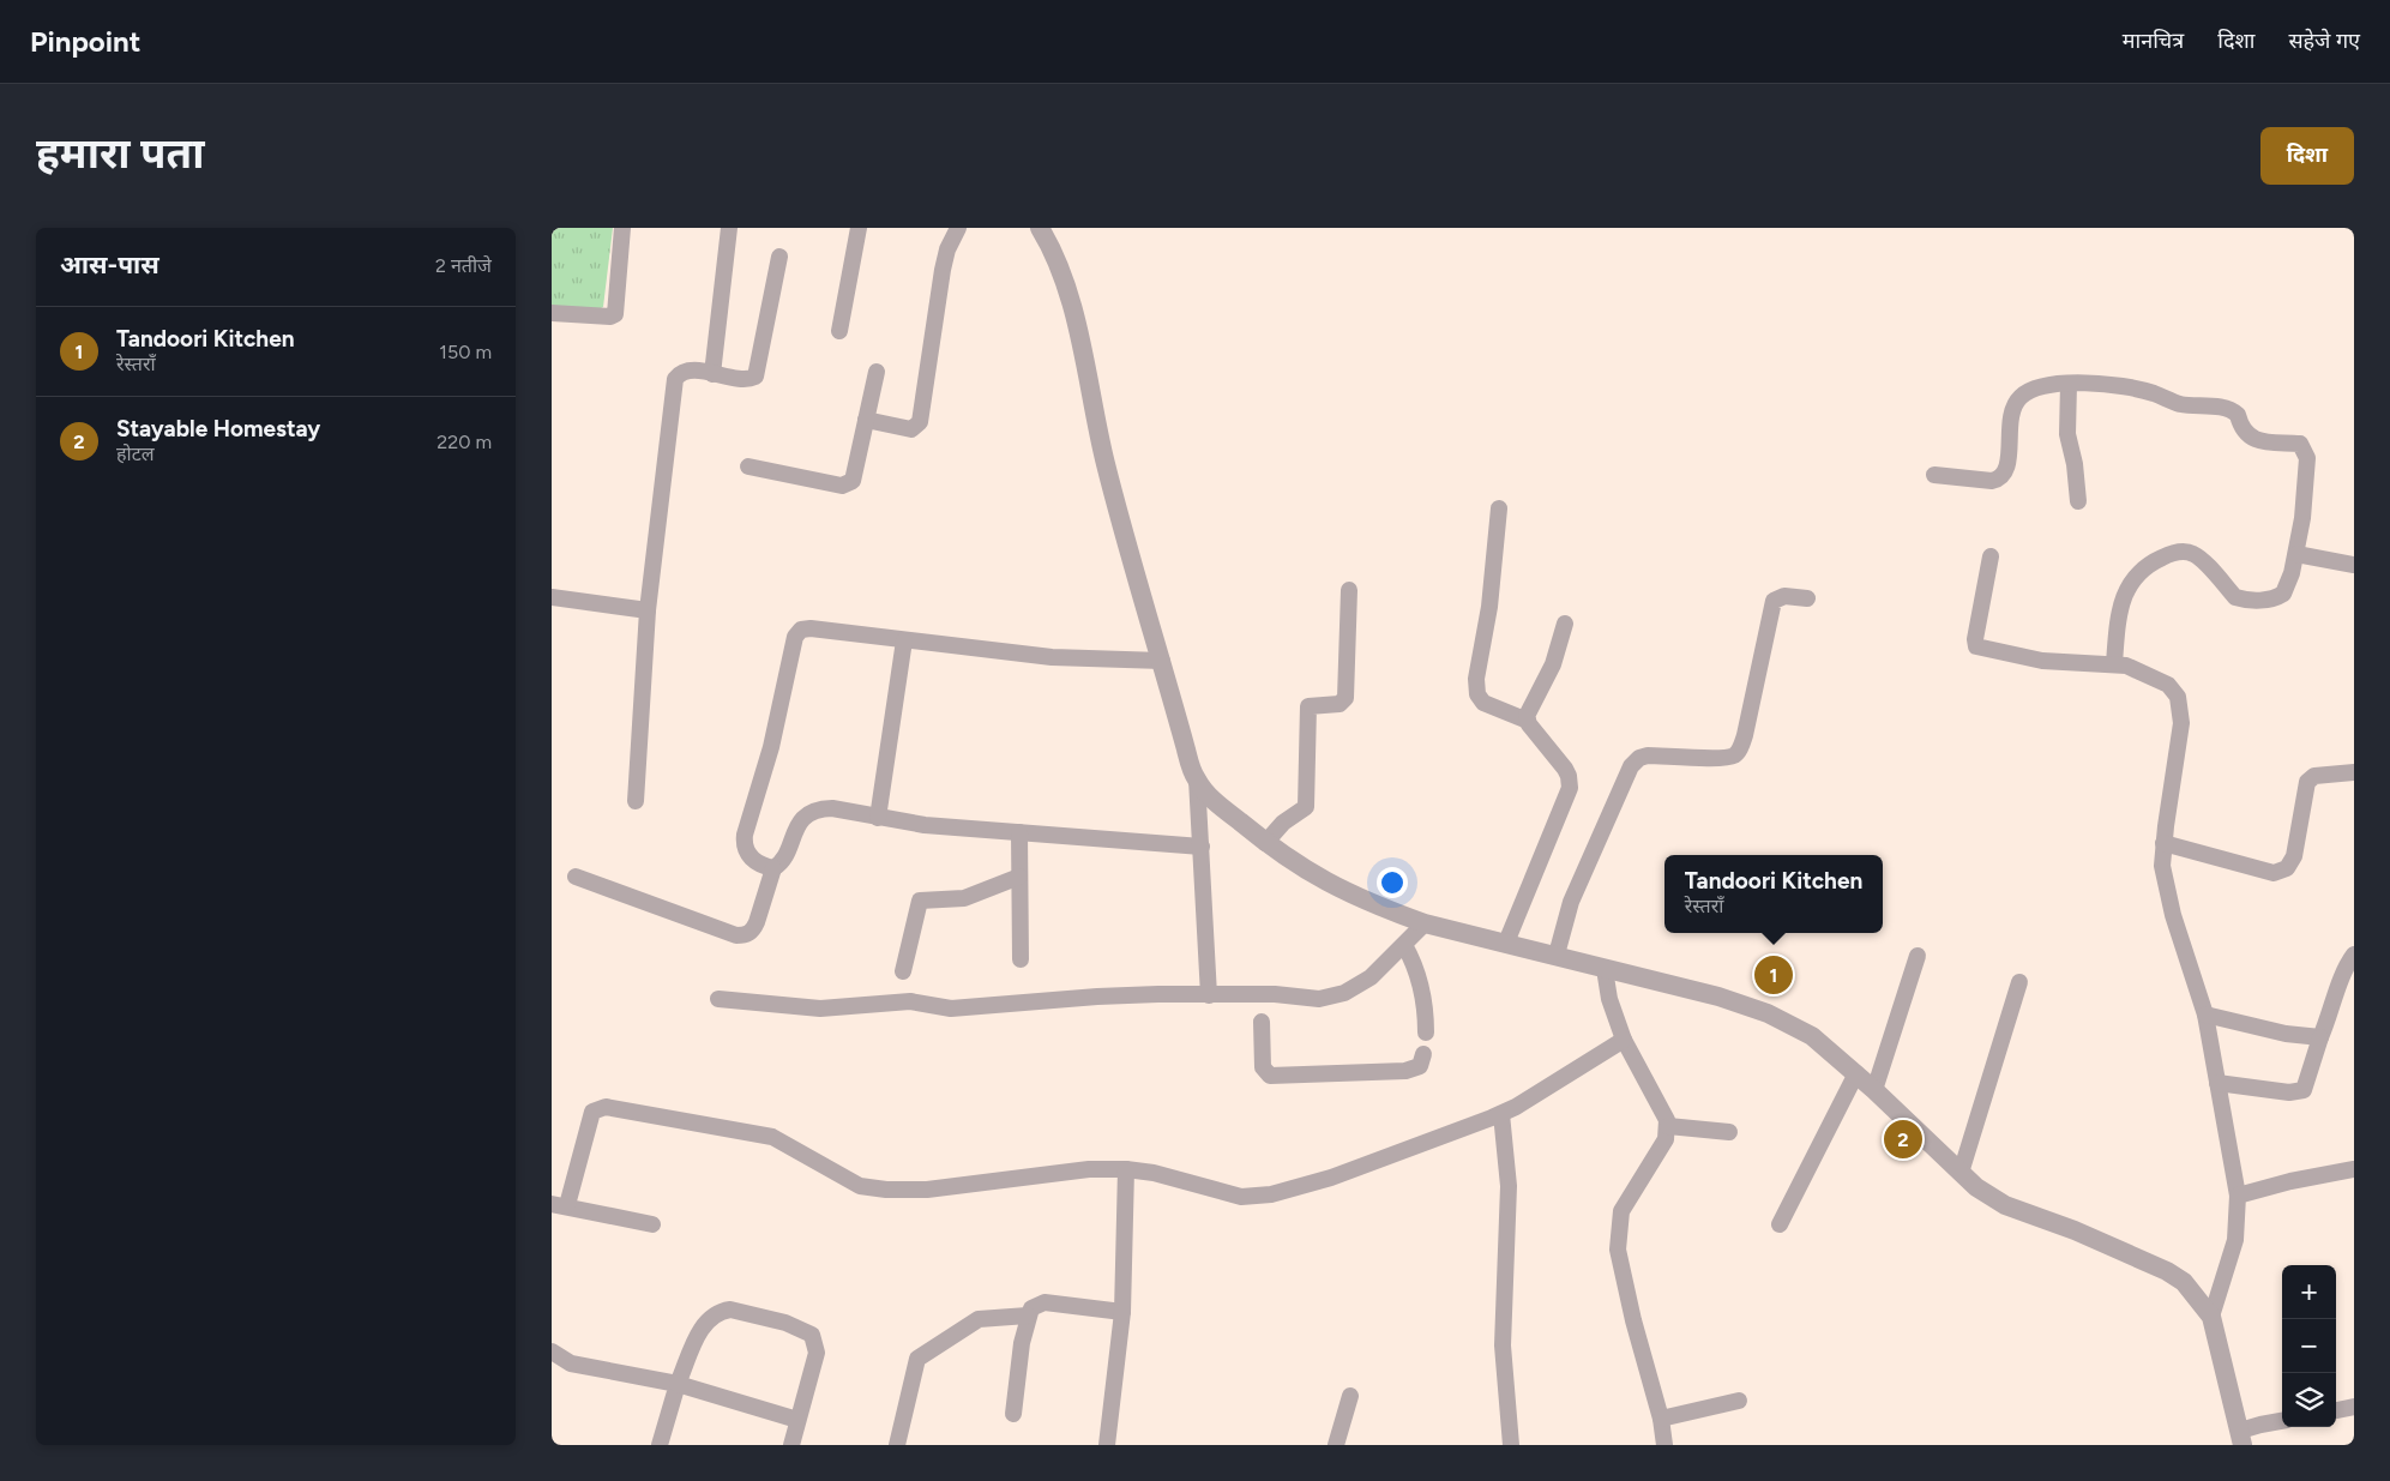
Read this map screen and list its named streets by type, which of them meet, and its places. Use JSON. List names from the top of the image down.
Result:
{
  "page": {
    "header": "Pinpoint",
    "nav": ["मानचित्र", "दिशा", "सहेजे गए"],
    "buttons": "दिशा",
    "title": "हमारा पता",
    "heading": ["आस-पास", "2 नतीजे"],
    "list": [
      {
        "mark": "1",
        "name": "Tandoori Kitchen",
        "note": "रेस्तराँ",
        "value": "150 m"
      },
      {
        "mark": "2",
        "name": "Stayable Homestay",
        "note": "होटल",
        "value": "220 m"
      }
    ],
    "popup": ["Tandoori Kitchen", "रेस्तराँ"],
    "pins": ["1", "2"],
    "map_buttons": ["+", "−"]
  }
}
